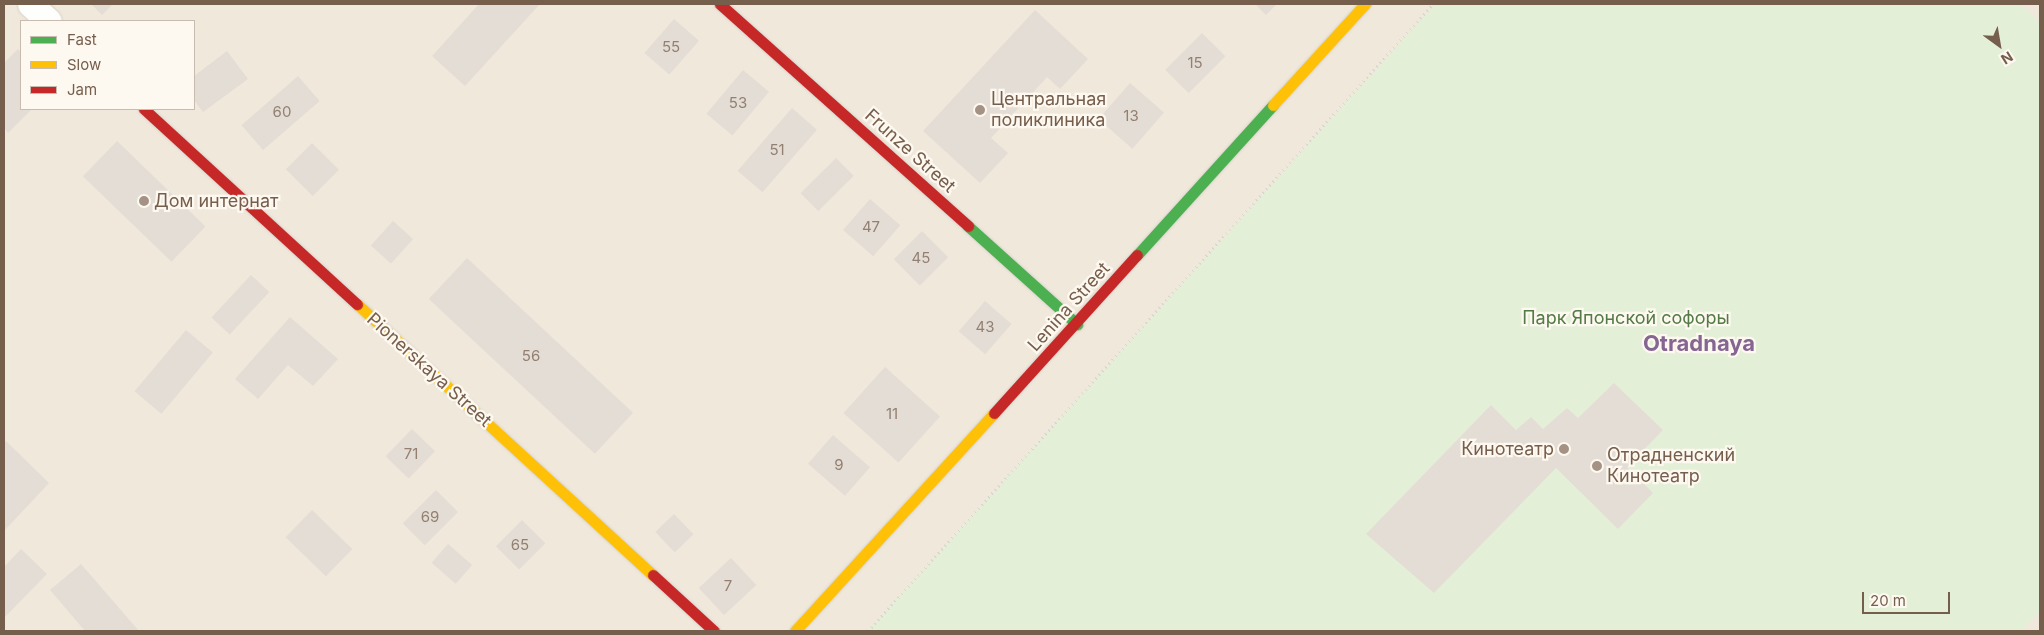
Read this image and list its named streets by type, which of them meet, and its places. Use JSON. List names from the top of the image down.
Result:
{
  "streets": {
    "street": ["Frunze Street", "Lenina Street", "Pionerskaya Street"]
  },
  "crossings": [
    ["Frunze Street", "Lenina Street"]
  ],
  "districts": ["Otradnaya"],
  "parks": ["Парк Японской софоры"],
  "places": [
    "Центральная поликлиника",
    "Дом интернат",
    "Кинотеатр",
    "Отрадненский Кинотеатр"
  ],
  "house_numbers": [
    "55",
    "15",
    "53",
    "60",
    "13",
    "51",
    "47",
    "45",
    "43",
    "56",
    "11",
    "71",
    "9",
    "69",
    "65",
    "7"
  ],
  "legend": ["Fast", "Slow", "Jam"],
  "scale_bar": "20 m",
  "north": "bottom right"
}
